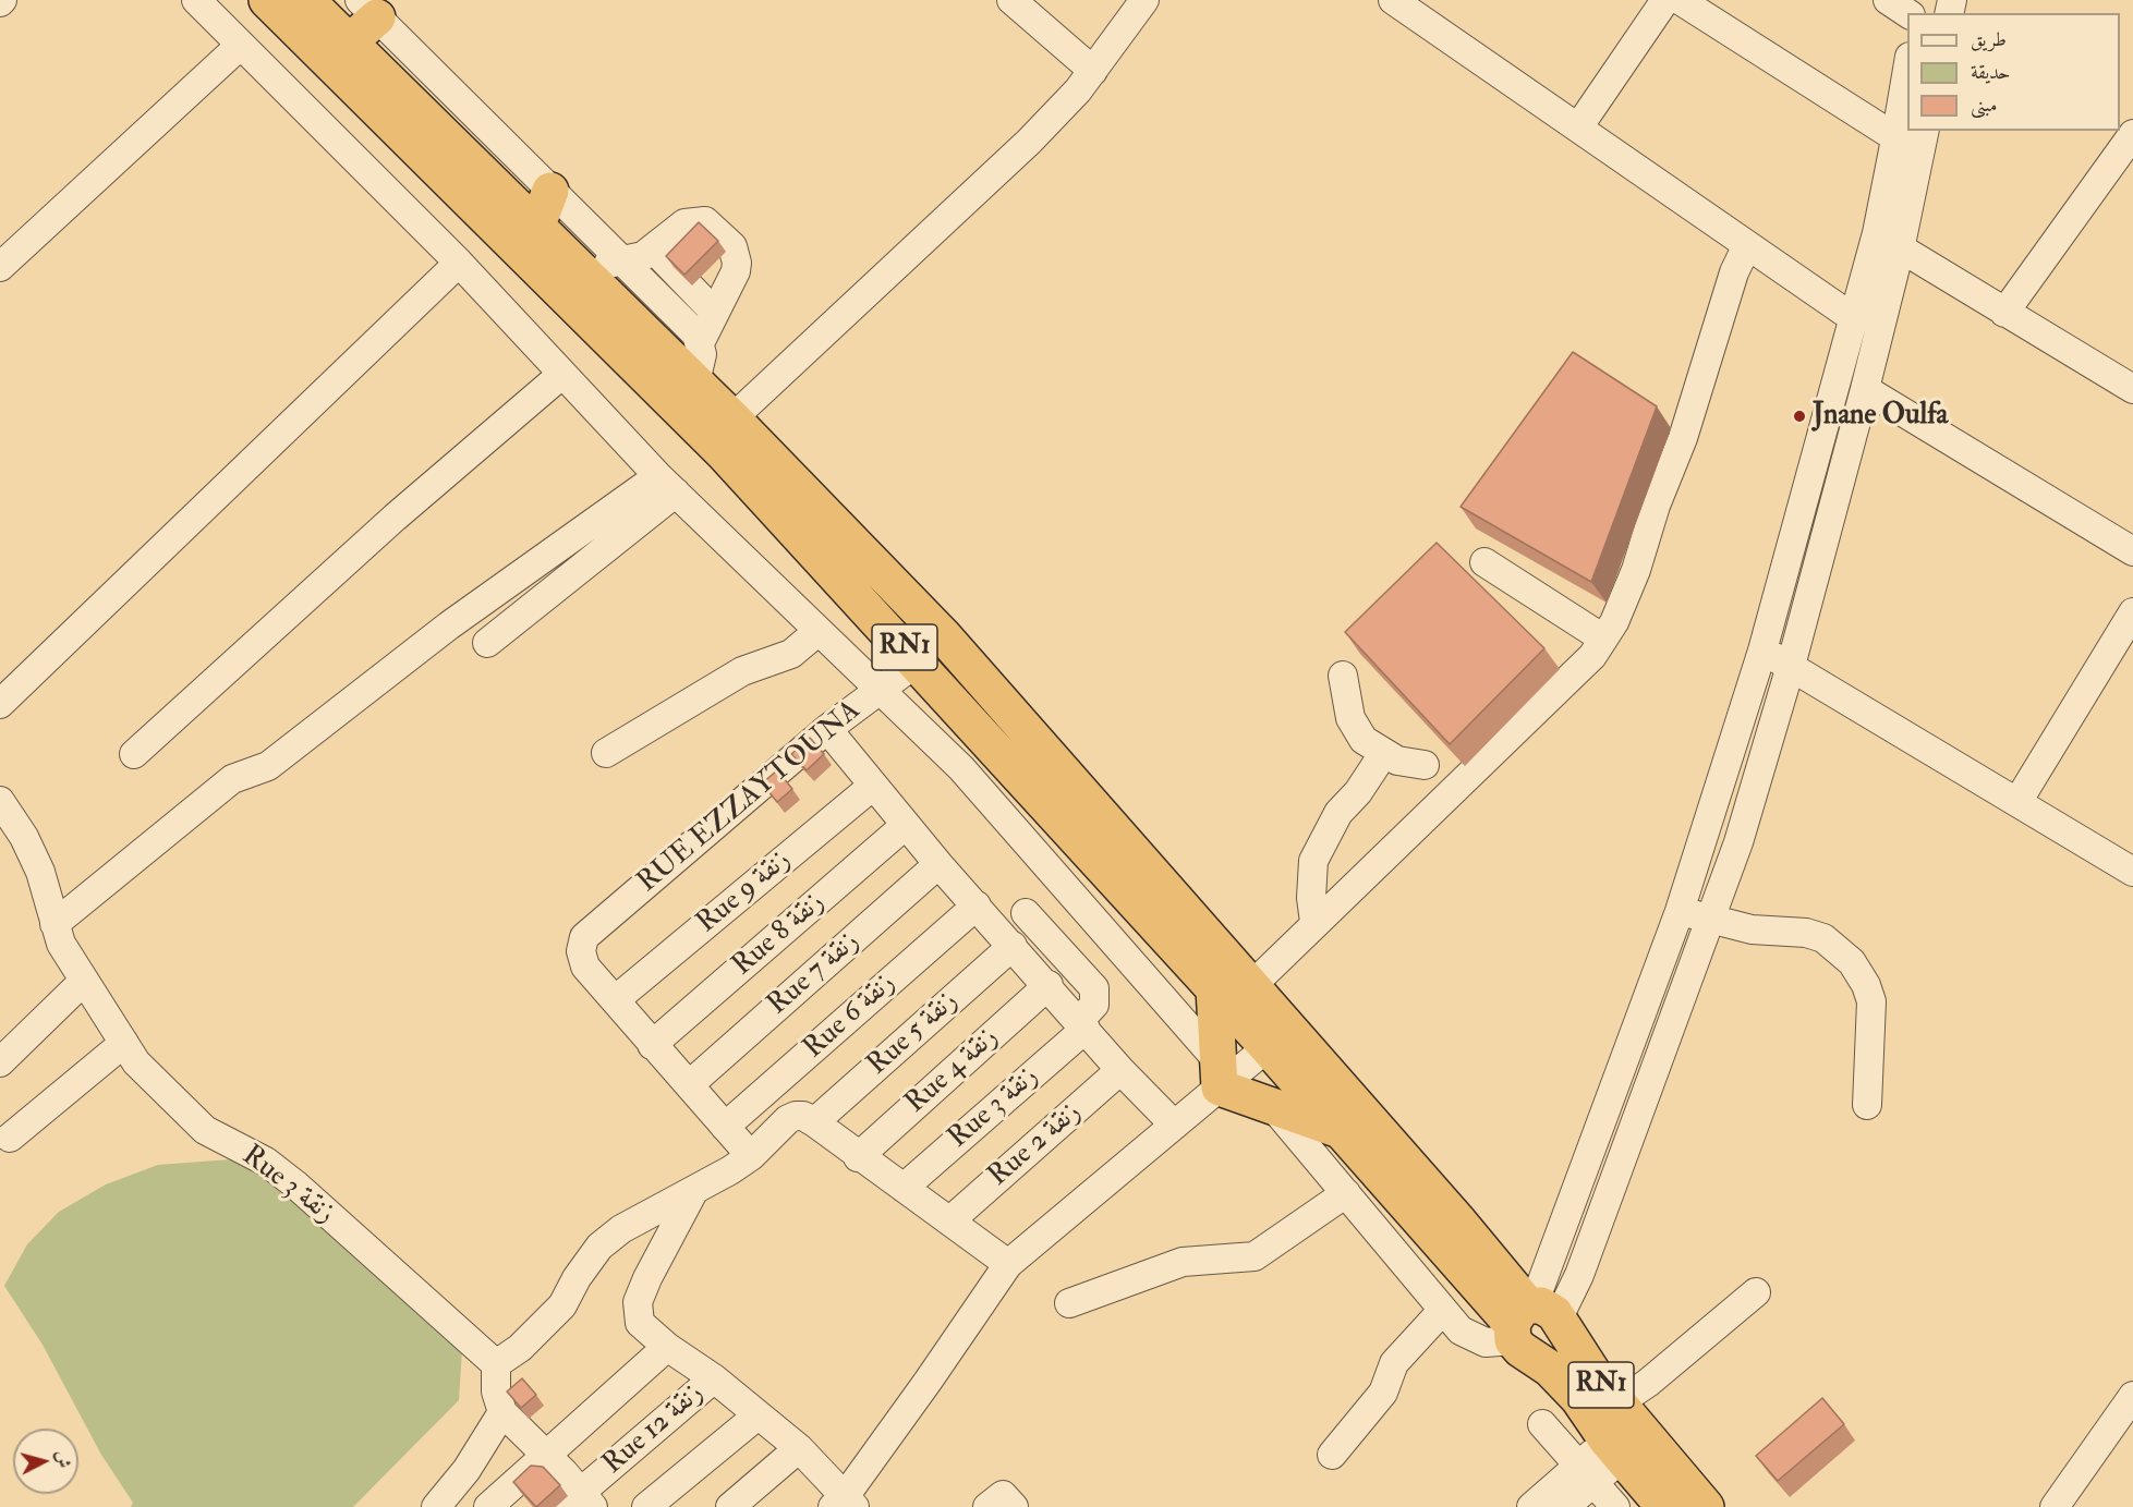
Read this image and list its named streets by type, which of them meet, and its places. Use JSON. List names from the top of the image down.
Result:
{
  "streets": {
    "highway": ["RN1"],
    "street": [
      "RUE EZZAYTOUNA",
      "Rue 9 زنقة",
      "Rue 8 زنقة",
      "Rue 7 زنقة",
      "Rue 6 زنقة",
      "Rue 5 زنقة",
      "Rue 4 زنقة",
      "Rue 3 زنقة",
      "Rue 2 زنقة",
      "Rue 12 زنقة"
    ]
  },
  "crossings": [
    ["RN1", "RUE EZZAYTOUNA"],
    ["RUE EZZAYTOUNA", "Rue 9 زنقة"]
  ],
  "places": ["Jnane Oulfa"],
  "legend": ["طريق", "حديقة", "مبنى"],
  "north": "right"
}
